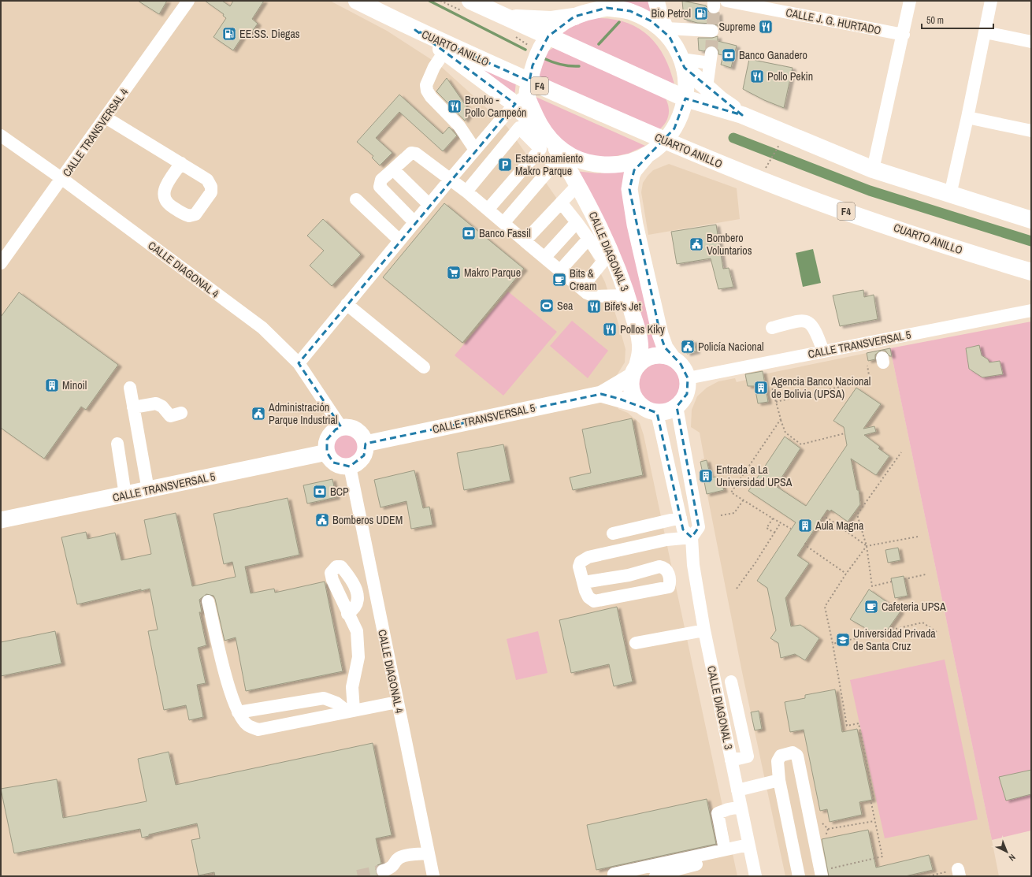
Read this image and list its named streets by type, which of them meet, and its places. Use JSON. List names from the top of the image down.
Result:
{
  "streets": {
    "highway": ["CUARTO ANILLO", "F4"],
    "main road": ["CALLE DIAGONAL 3", "CALLE TRANSVERSAL 5"],
    "street": ["CALLE J. G. HURTADO", "CALLE TRANSVERSAL 4", "CALLE DIAGONAL 4"]
  },
  "crossings": [
    ["CALLE TRANSVERSAL 4", "CALLE DIAGONAL 4"],
    ["CALLE DIAGONAL 3", "CALLE TRANSVERSAL 5"],
    ["CALLE DIAGONAL 4", "CALLE TRANSVERSAL 5"]
  ],
  "places": {
    "fuel station": ["Bio Petrol", "EE.SS. Diegas"],
    "restaurant": [
      "Supreme",
      "Pollo Pekin",
      "Bronko - Pollo Campeón",
      "Bife's Jet",
      "Pollos Kiky"
    ],
    "bank": ["Banco Ganadero", "Banco Fassil", "BCP"],
    "parking": ["Estacionamiento Makro Parque"],
    "public building": [
      "Bombero Voluntarios",
      "Policía Nacional",
      "Administración Parque Industrial",
      "Bomberos UDEM"
    ],
    "supermarket": ["Makro Parque"],
    "cafe": ["Bits & Cream", "Cafeteria UPSA"],
    "sports": ["Sea"],
    "building": [
      "Minoil",
      "Agencia Banco Nacional de Bolivia (UPSA)",
      "Entrada a La Universidad UPSA",
      "Aula Magna"
    ],
    "school or university": ["Universidad Privada de Santa Cruz"]
  },
  "scale_bar": "50 m",
  "north": "bottom right"
}
